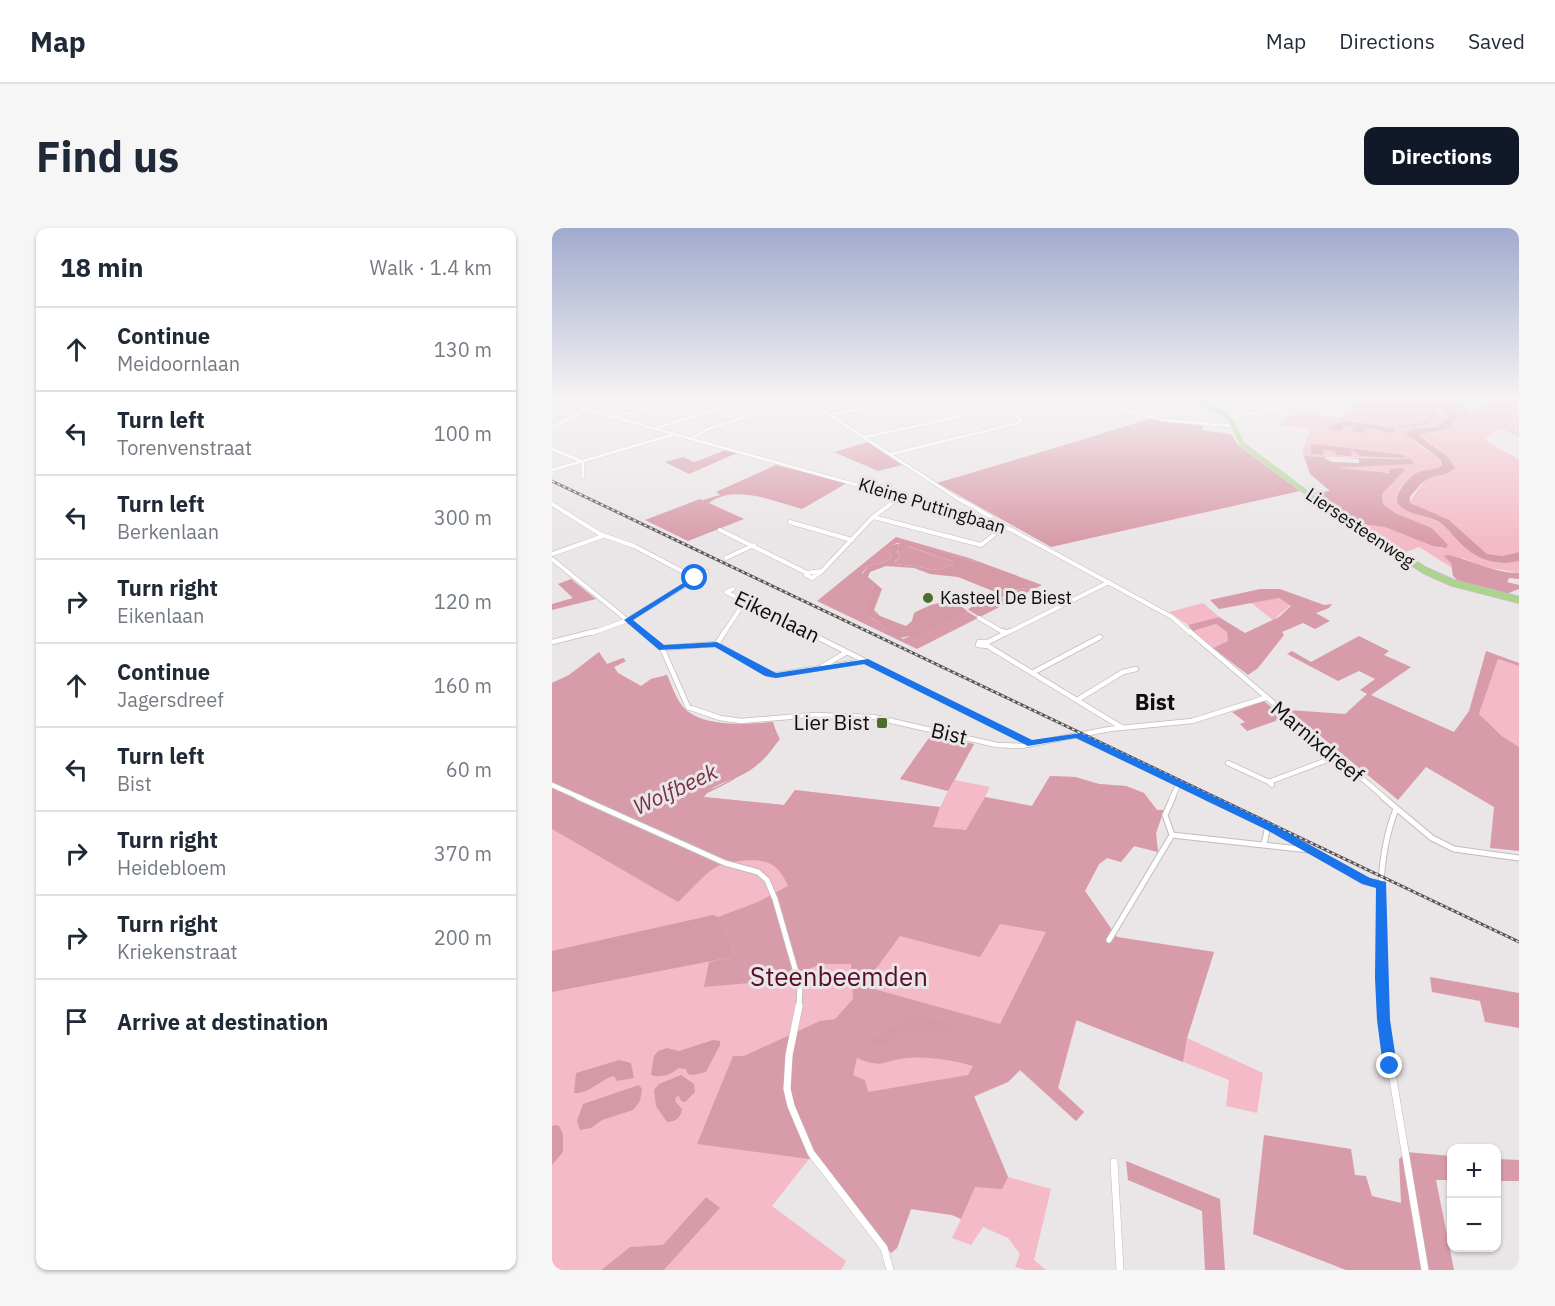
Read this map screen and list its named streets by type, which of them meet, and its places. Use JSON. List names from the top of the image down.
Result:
{
  "streets": {
    "main road": ["Liersesteenweg"],
    "street": [
      "Kleine Puttingbaan",
      "Eikenlaan",
      "Bist",
      "Marnixdreef"
    ]
  },
  "crossings": [
    ["Kleine Puttingbaan", "Marnixdreef"],
    ["Eikenlaan", "Bist"],
    ["Bist", "Marnixdreef"]
  ],
  "districts": ["Bist"],
  "water": ["Wolfbeek"],
  "parks": ["Steenbeemden"],
  "places": {
    "other": ["Kasteel De Biest"],
    "transit": ["Lier Bist"]
  },
  "page": {
    "header": "Map",
    "nav": ["Map", "Directions", "Saved"],
    "buttons": "Directions",
    "title": "Find us",
    "heading": ["18 min", "Walk · 1.4 km"],
    "list": [
      ["Continue", "Meidoornlaan", "130 m"],
      ["Turn left", "Torenvenstraat", "100 m"],
      ["Turn left", "Berkenlaan", "300 m"],
      ["Turn right", "Eikenlaan", "120 m"],
      ["Continue", "Jagersdreef", "160 m"],
      ["Turn left", "Bist", "60 m"],
      ["Turn right", "Heidebloem", "370 m"],
      ["Turn right", "Kriekenstraat", "200 m"],
      "Arrive at destination"
    ],
    "map_buttons": ["+", "−"]
  }
}
